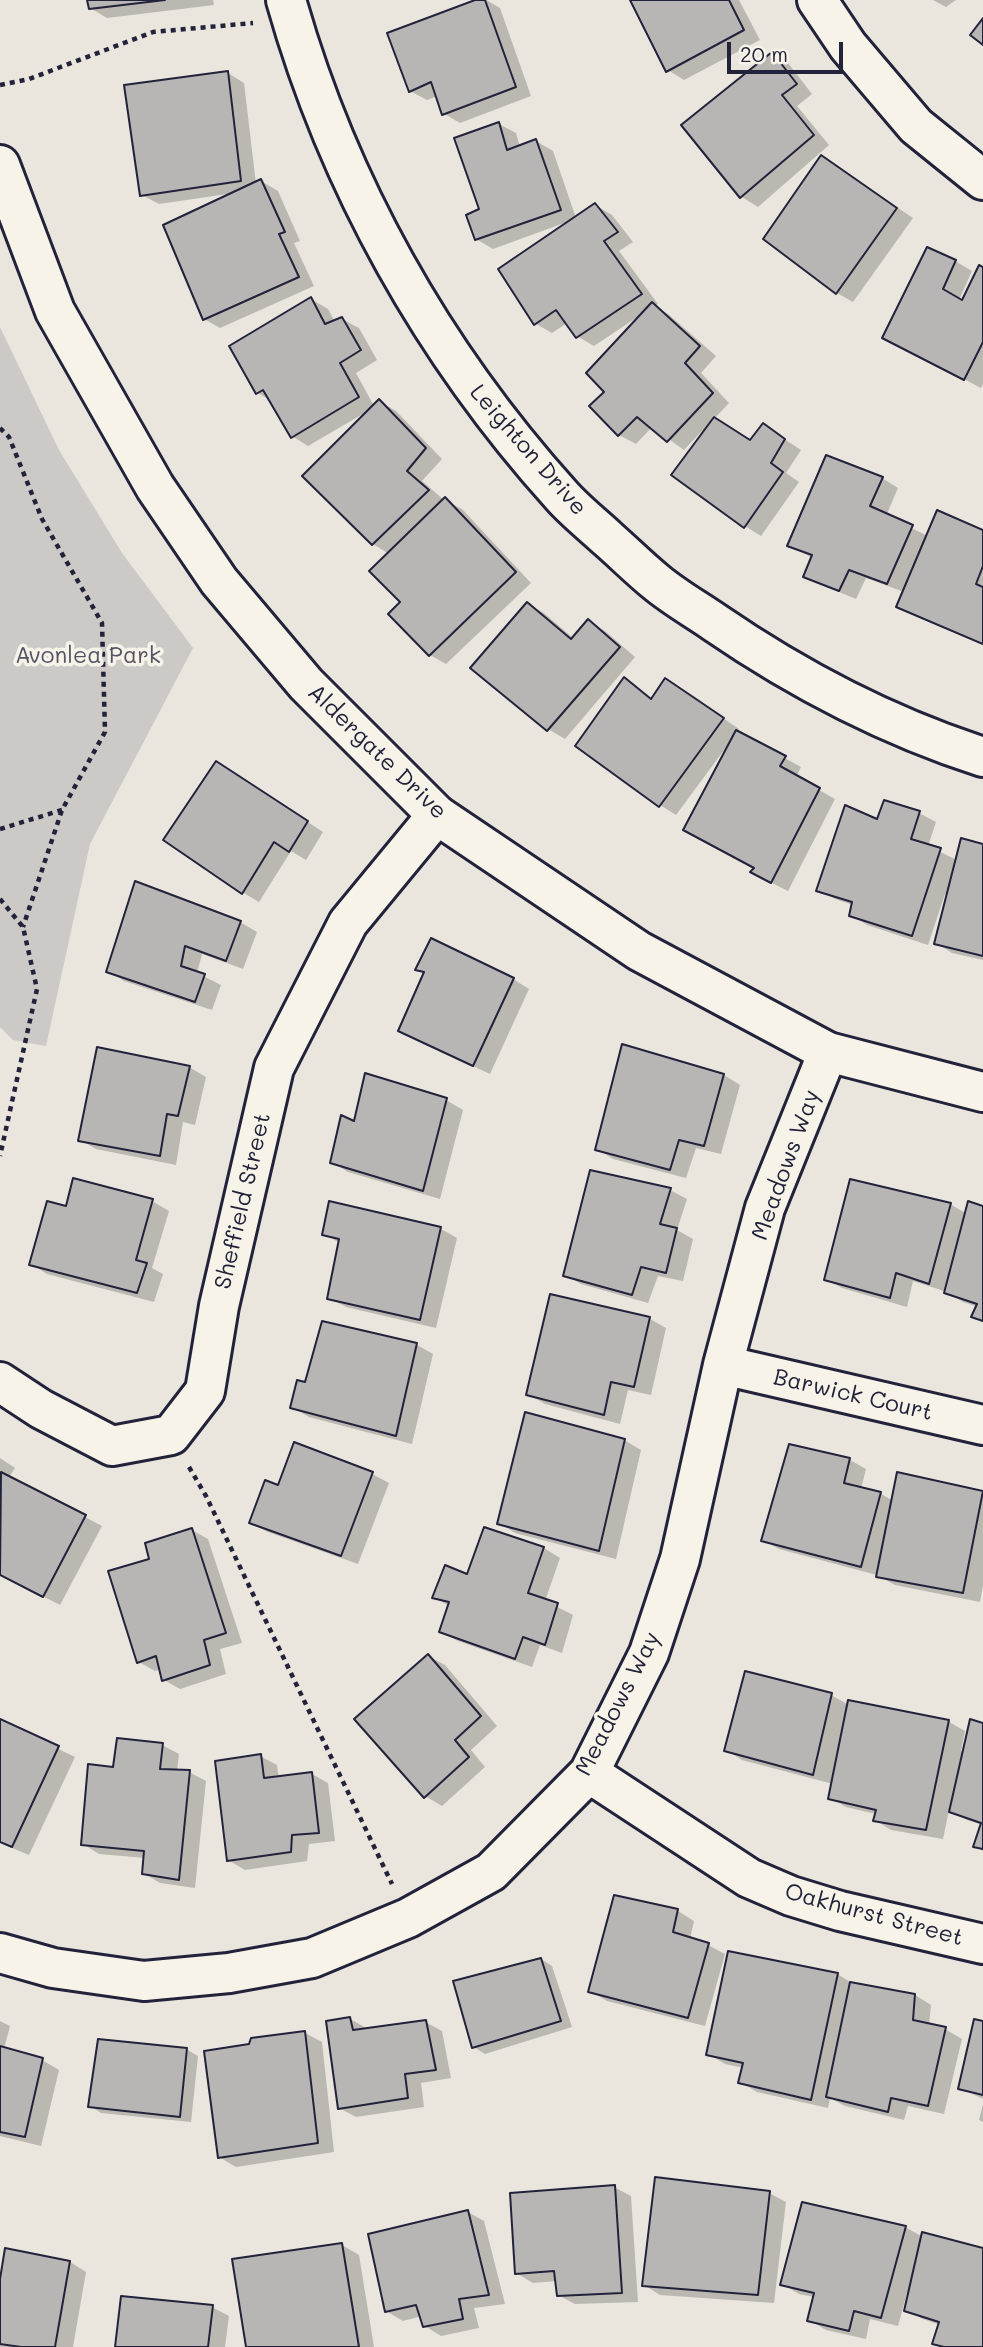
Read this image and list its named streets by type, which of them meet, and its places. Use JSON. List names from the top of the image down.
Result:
{
  "streets": {
    "street": [
      "Leighton Drive",
      "Aldergate Drive",
      "Meadows Way",
      "Sheffield Street",
      "Barwick Court",
      "Oakhurst Street"
    ]
  },
  "crossings": [
    ["Aldergate Drive", "Meadows Way"],
    ["Aldergate Drive", "Sheffield Street"],
    ["Meadows Way", "Barwick Court"],
    ["Meadows Way", "Oakhurst Street"]
  ],
  "parks": ["Avonlea Park"],
  "scale_bar": "20 m"
}
